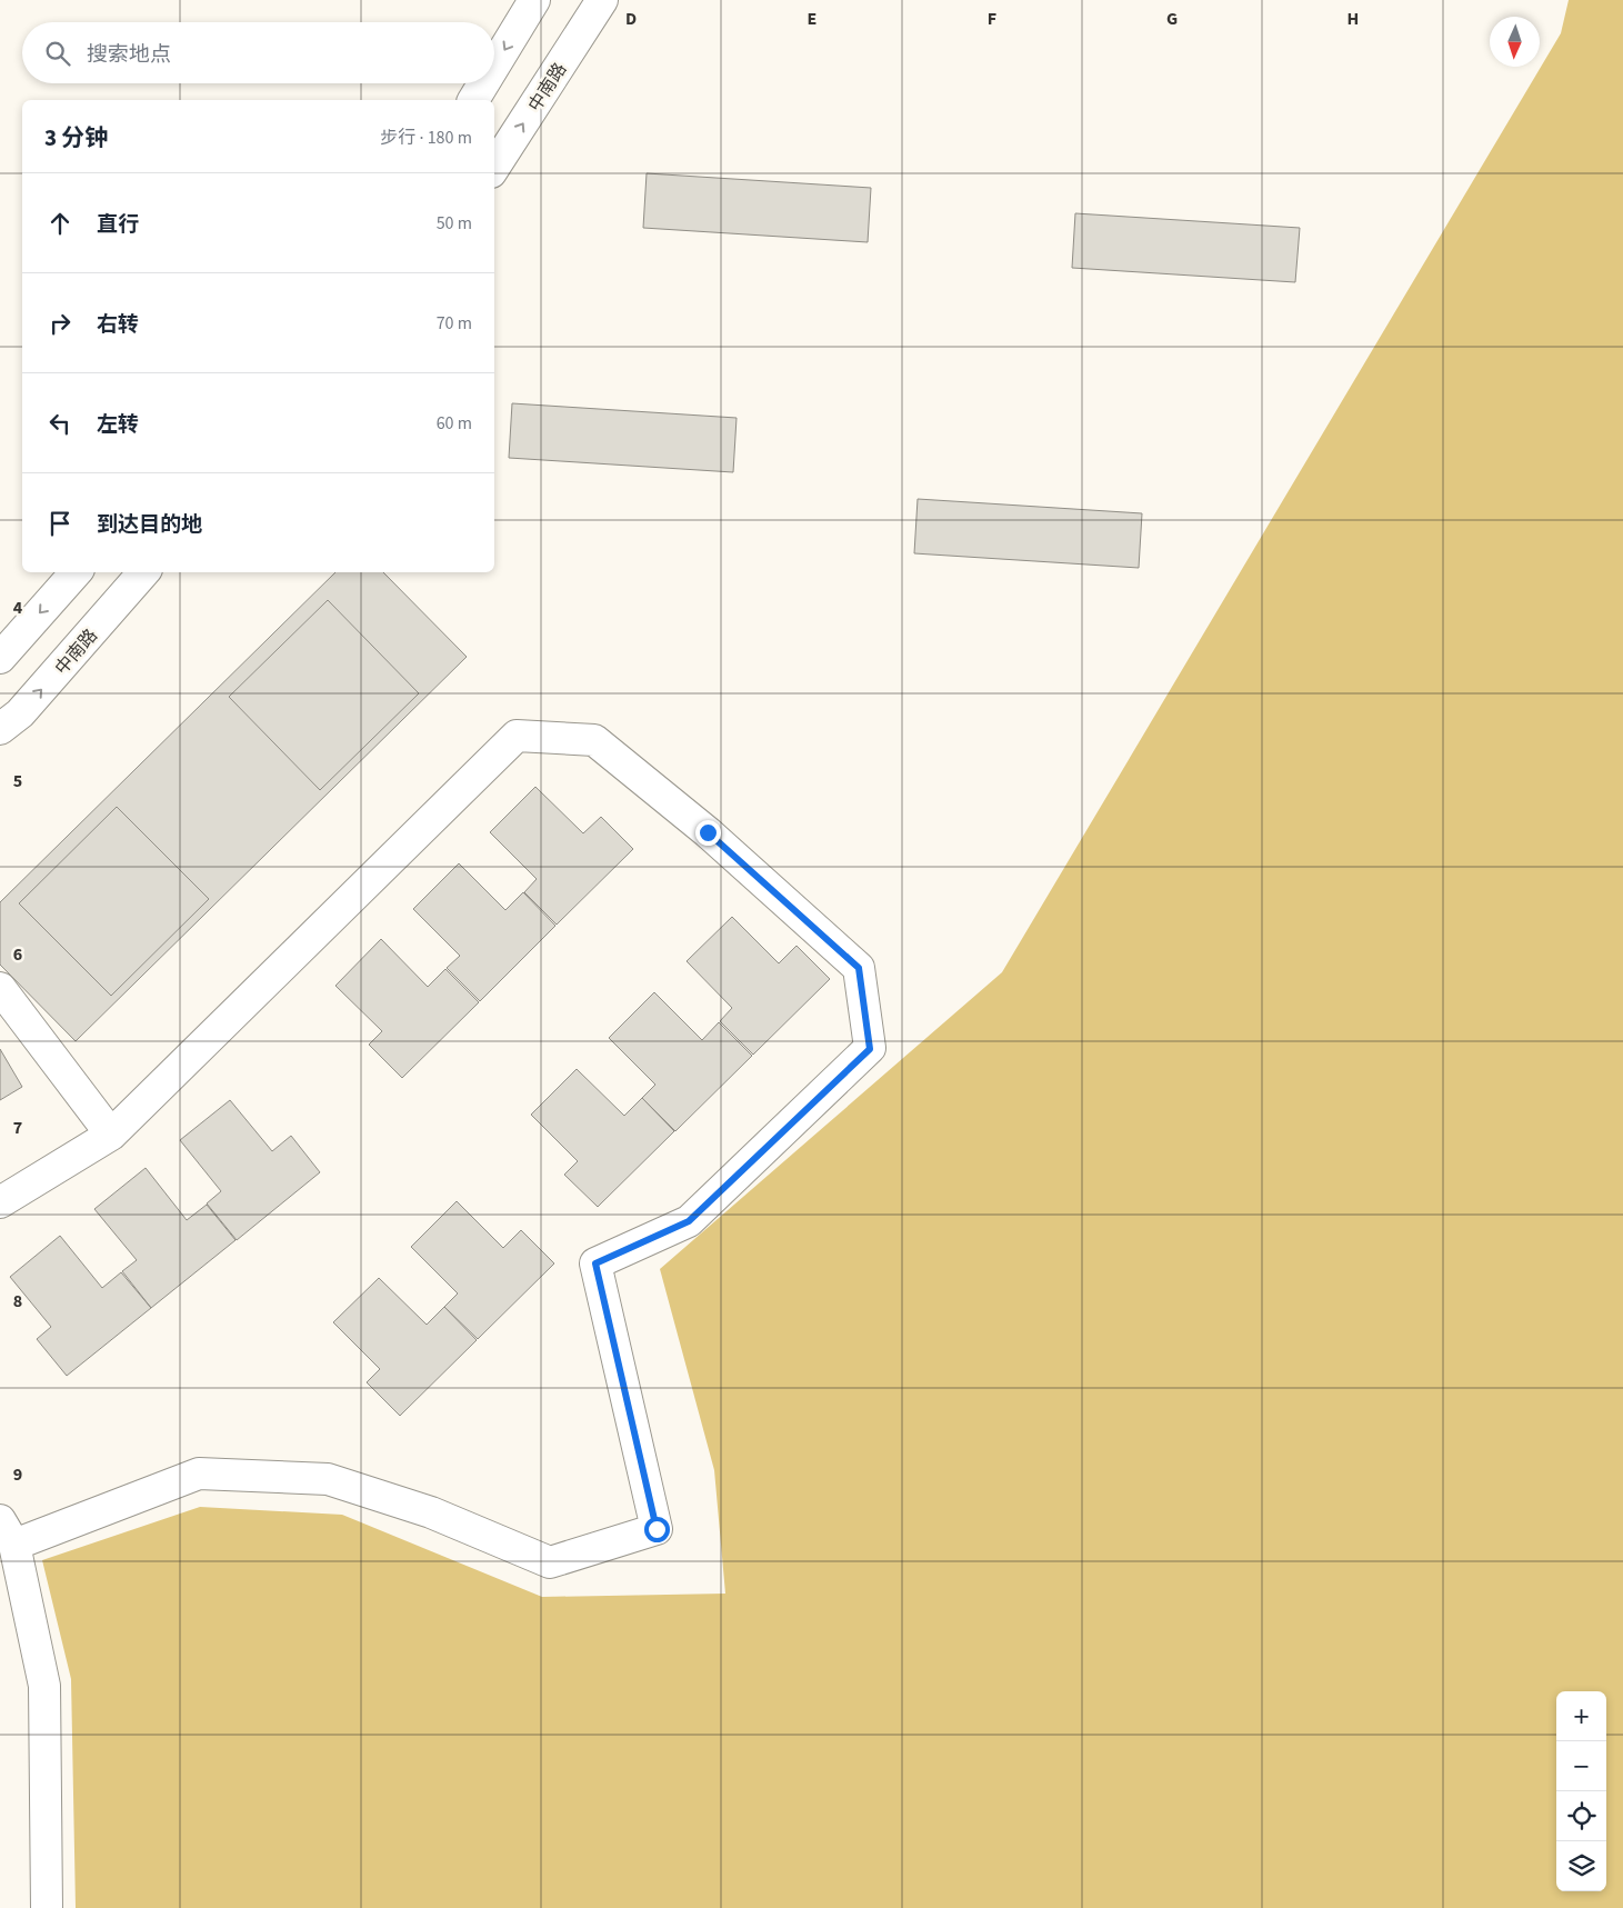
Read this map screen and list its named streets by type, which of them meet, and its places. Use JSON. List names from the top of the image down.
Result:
{
  "streets": {
    "street": ["中南路"]
  },
  "north": "bottom",
  "page": {
    "search": "搜索地点",
    "heading": ["3 分钟", "步行 · 180 m"],
    "list": [
      ["直行", "50 m"],
      ["右转", "70 m"],
      ["左转", "60 m"],
      "到达目的地"
    ],
    "map_buttons": ["+", "−"]
  },
  "grid": {
    "columns": [
      "D",
      "E",
      "F",
      "G",
      "H"
    ],
    "rows": [
      "4",
      "5",
      "6",
      "7",
      "8",
      "9"
    ]
  }
}
